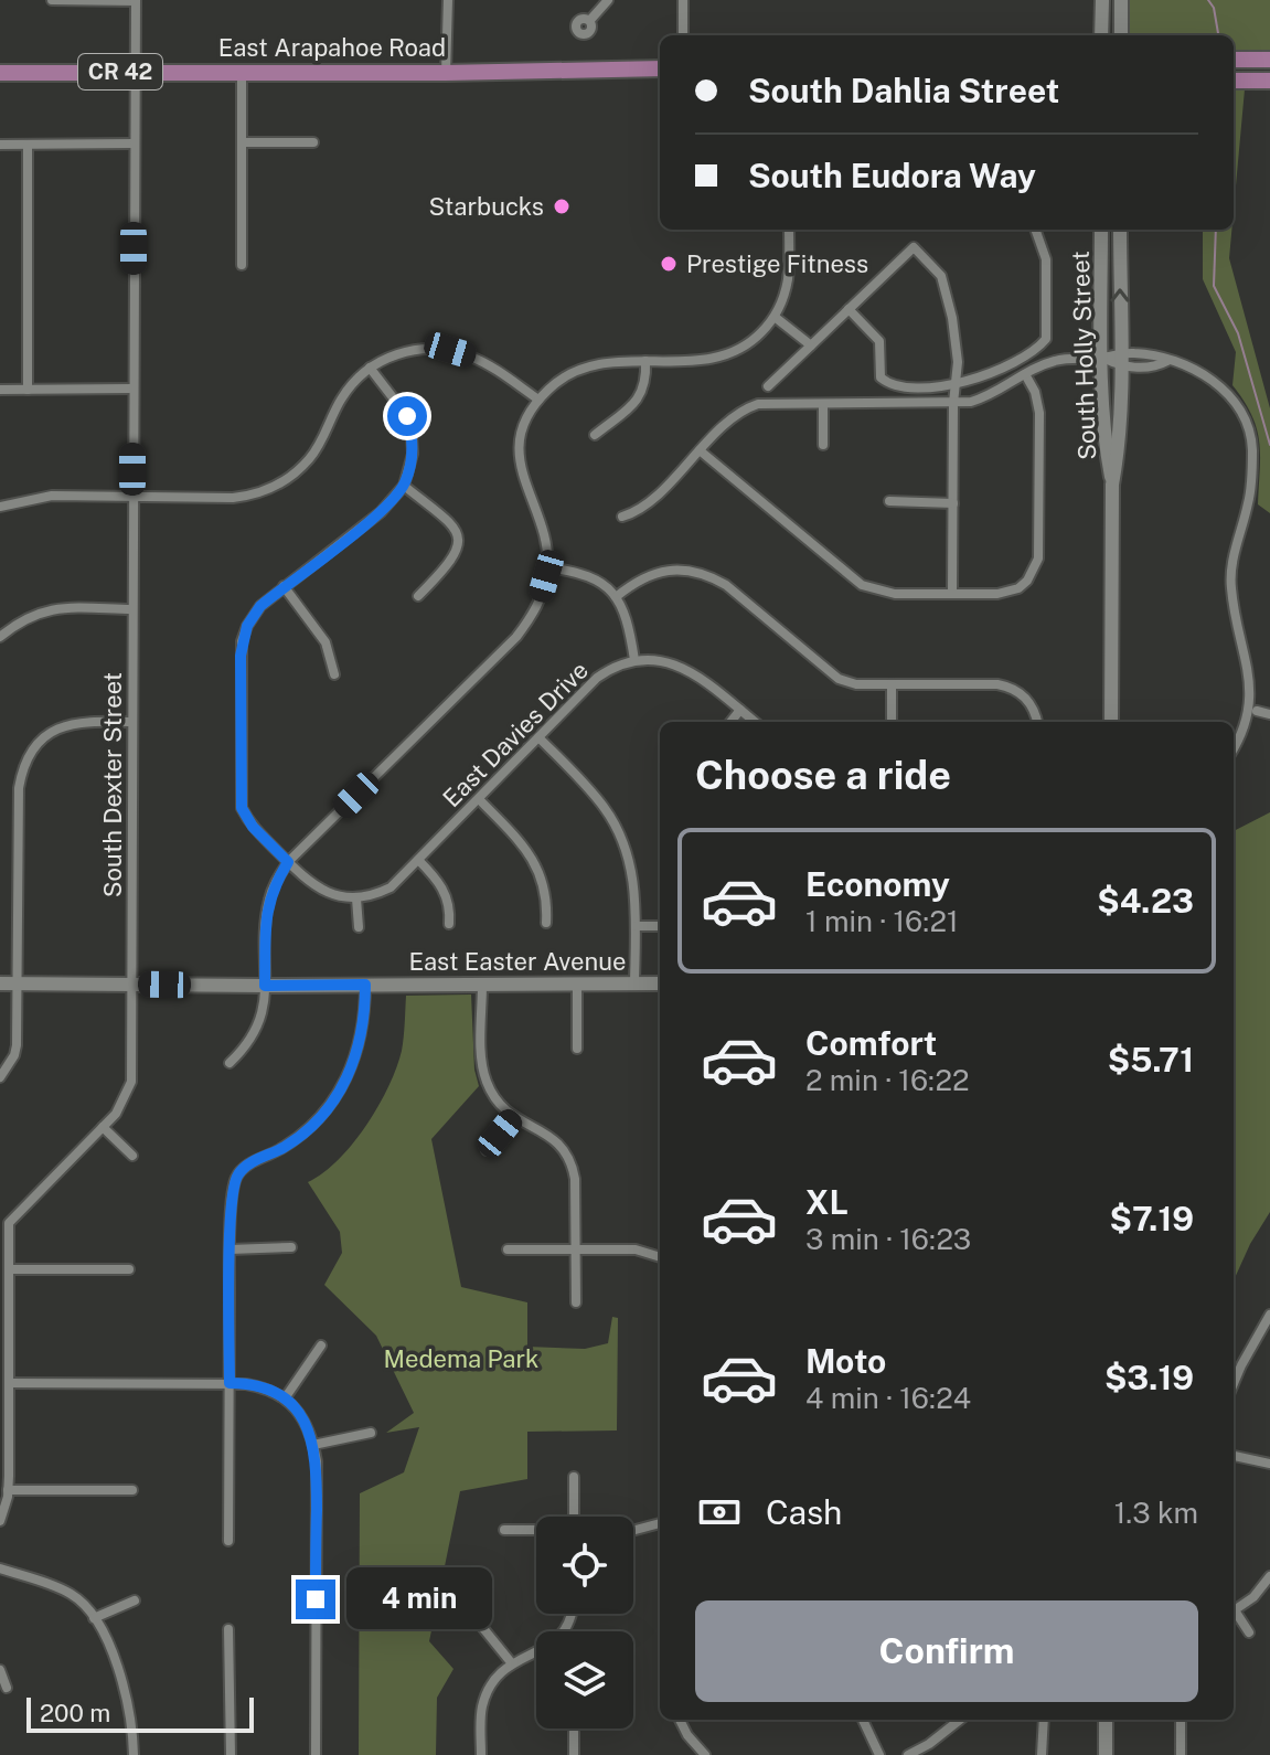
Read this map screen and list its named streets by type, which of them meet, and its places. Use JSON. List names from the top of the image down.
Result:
{
  "streets": {
    "main road": [
      "East Arapahoe Road",
      "CR 42",
      "South Holly Street",
      "East Easter Avenue"
    ],
    "street": ["East Davies Drive", "South Dexter Street"]
  },
  "crossings": [
    ["East Arapahoe Road", "South Dexter Street"],
    ["South Dexter Street", "East Easter Avenue"]
  ],
  "parks": ["Medema Park"],
  "places": ["Starbucks", "Prestige Fitness"],
  "scale_bar": "200 m",
  "page": {
    "banner": ["South Dahlia Street", "South Eudora Way"],
    "heading": "Choose a ride",
    "list": [
      {
        "name": "Economy",
        "note": "1 min · 16:21",
        "value": "$4.23"
      },
      {
        "name": "Comfort",
        "note": "2 min · 16:22",
        "value": "$5.71"
      },
      {
        "name": "XL",
        "note": "3 min · 16:23",
        "value": "$7.19"
      },
      {
        "name": "Moto",
        "note": "4 min · 16:24",
        "value": "$3.19"
      }
    ],
    "pay": ["Cash", "1.3 km"],
    "bubble": "4 min",
    "buttons": "Confirm",
    "scale": "200 m"
  }
}
